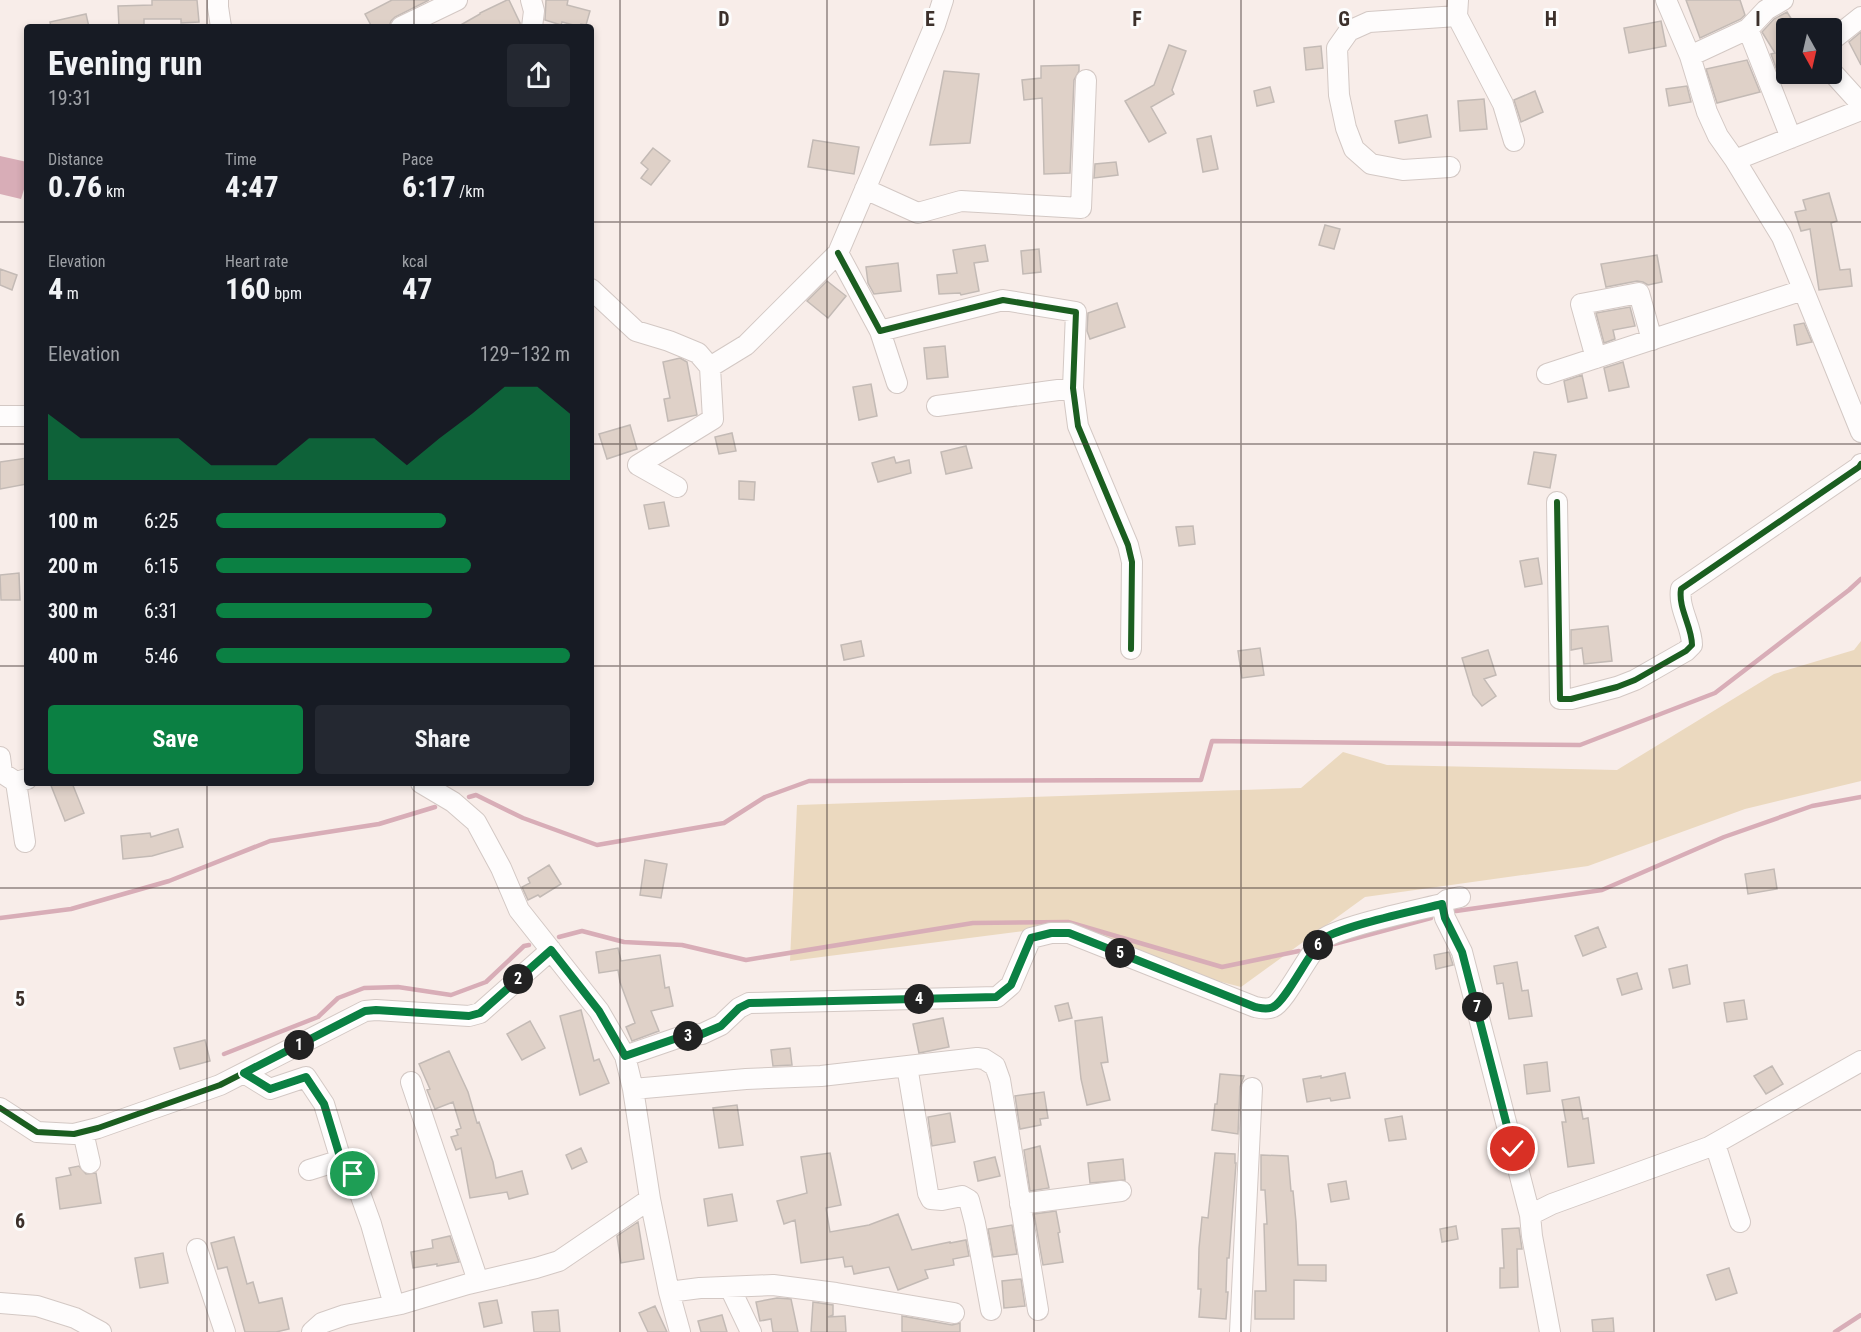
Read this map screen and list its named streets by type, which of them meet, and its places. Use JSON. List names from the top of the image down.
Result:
{
  "north": "bottom",
  "page": {
    "heading": ["Evening run", "19:31"],
    "stats": [
      ["Distance", "0.76 km"],
      ["Time", "4:47"],
      ["Pace", "6:17 /km"],
      ["Elevation", "4 m"],
      ["Heart rate", "160 bpm"],
      ["kcal", "47"]
    ],
    "chart": ["Elevation", "129–132 m"],
    "list": [
      {
        "name": "100 m",
        "note": "6:25"
      },
      {
        "name": "200 m",
        "note": "6:15"
      },
      {
        "name": "300 m",
        "note": "6:31"
      },
      {
        "name": "400 m",
        "note": "5:46"
      }
    ],
    "buttons": ["Save", "Share"],
    "pins": [
      "6",
      "5",
      "2",
      "4",
      "7",
      "3",
      "1"
    ]
  },
  "grid": {
    "columns": [
      "D",
      "E",
      "F",
      "G",
      "H",
      "I"
    ],
    "rows": ["5", "6"]
  }
}
